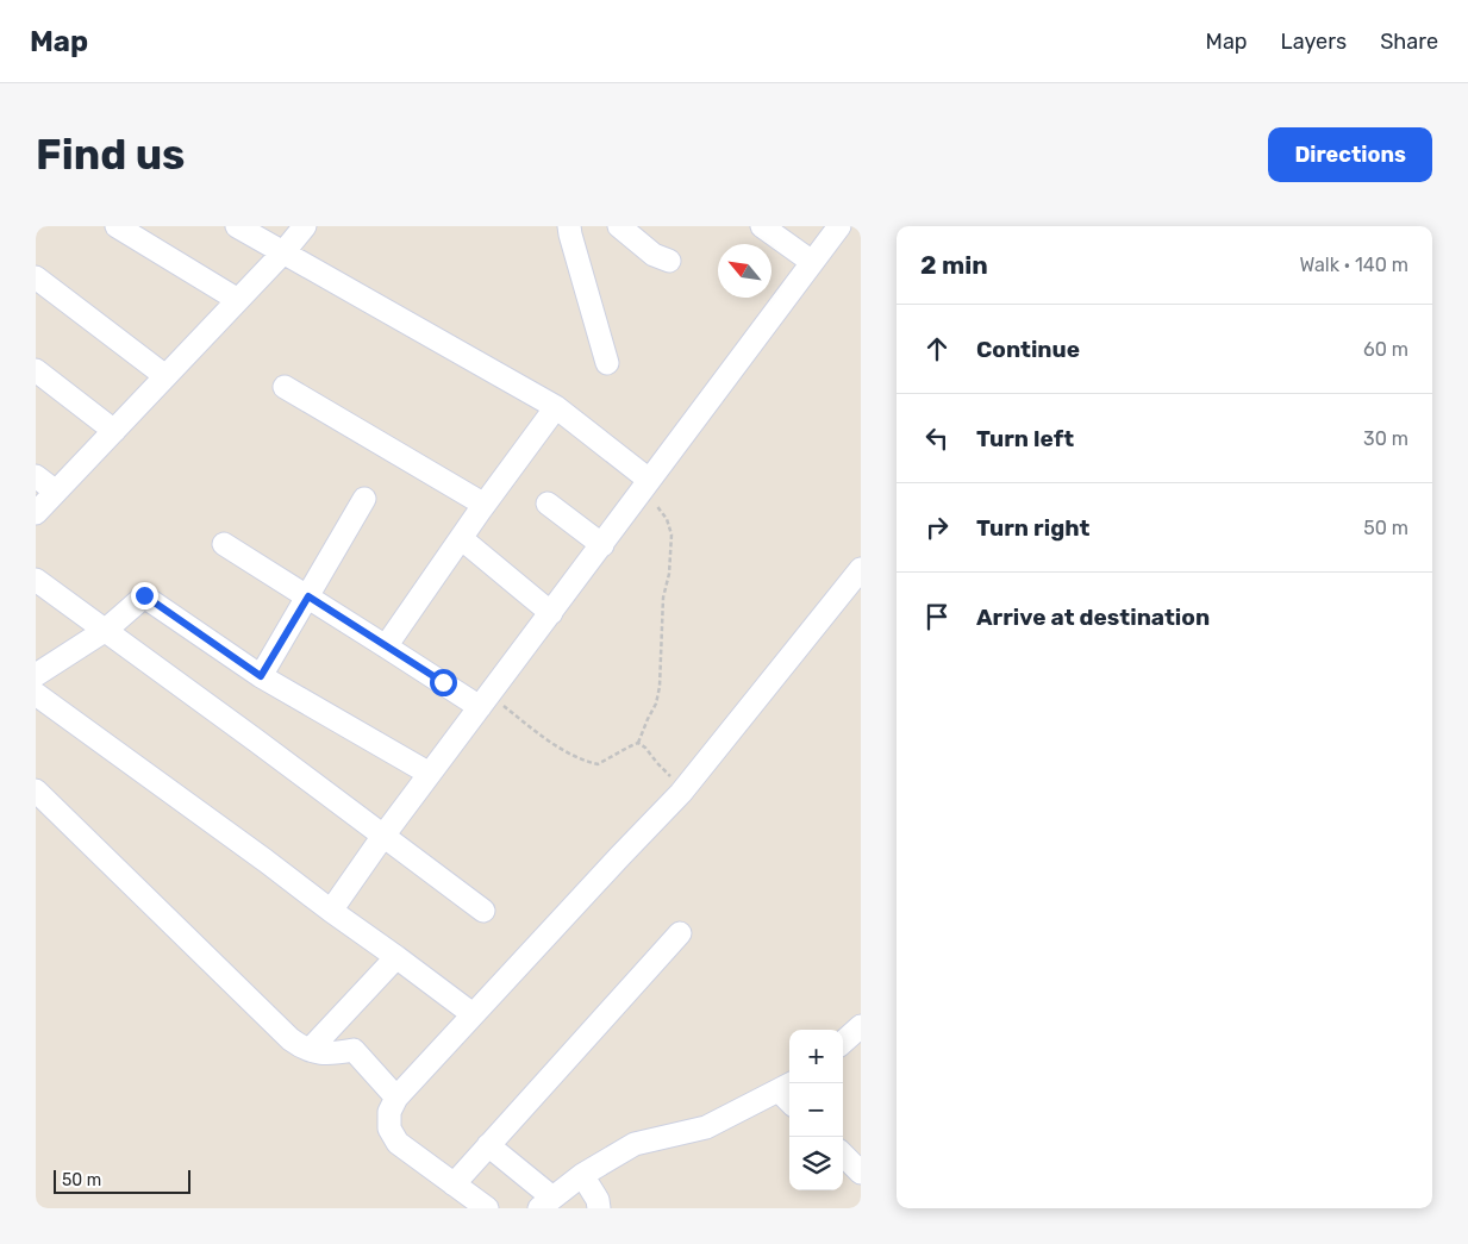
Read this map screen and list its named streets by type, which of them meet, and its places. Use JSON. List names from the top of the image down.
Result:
{
  "scale_bar": "50 m",
  "north": "top left",
  "page": {
    "header": "Map",
    "nav": ["Map", "Layers", "Share"],
    "buttons": "Directions",
    "title": "Find us",
    "heading": ["2 min", "Walk · 140 m"],
    "list": [
      ["Continue", "60 m"],
      ["Turn left", "30 m"],
      ["Turn right", "50 m"],
      "Arrive at destination"
    ],
    "map_buttons": ["+", "−"],
    "scale": "50 m"
  }
}
